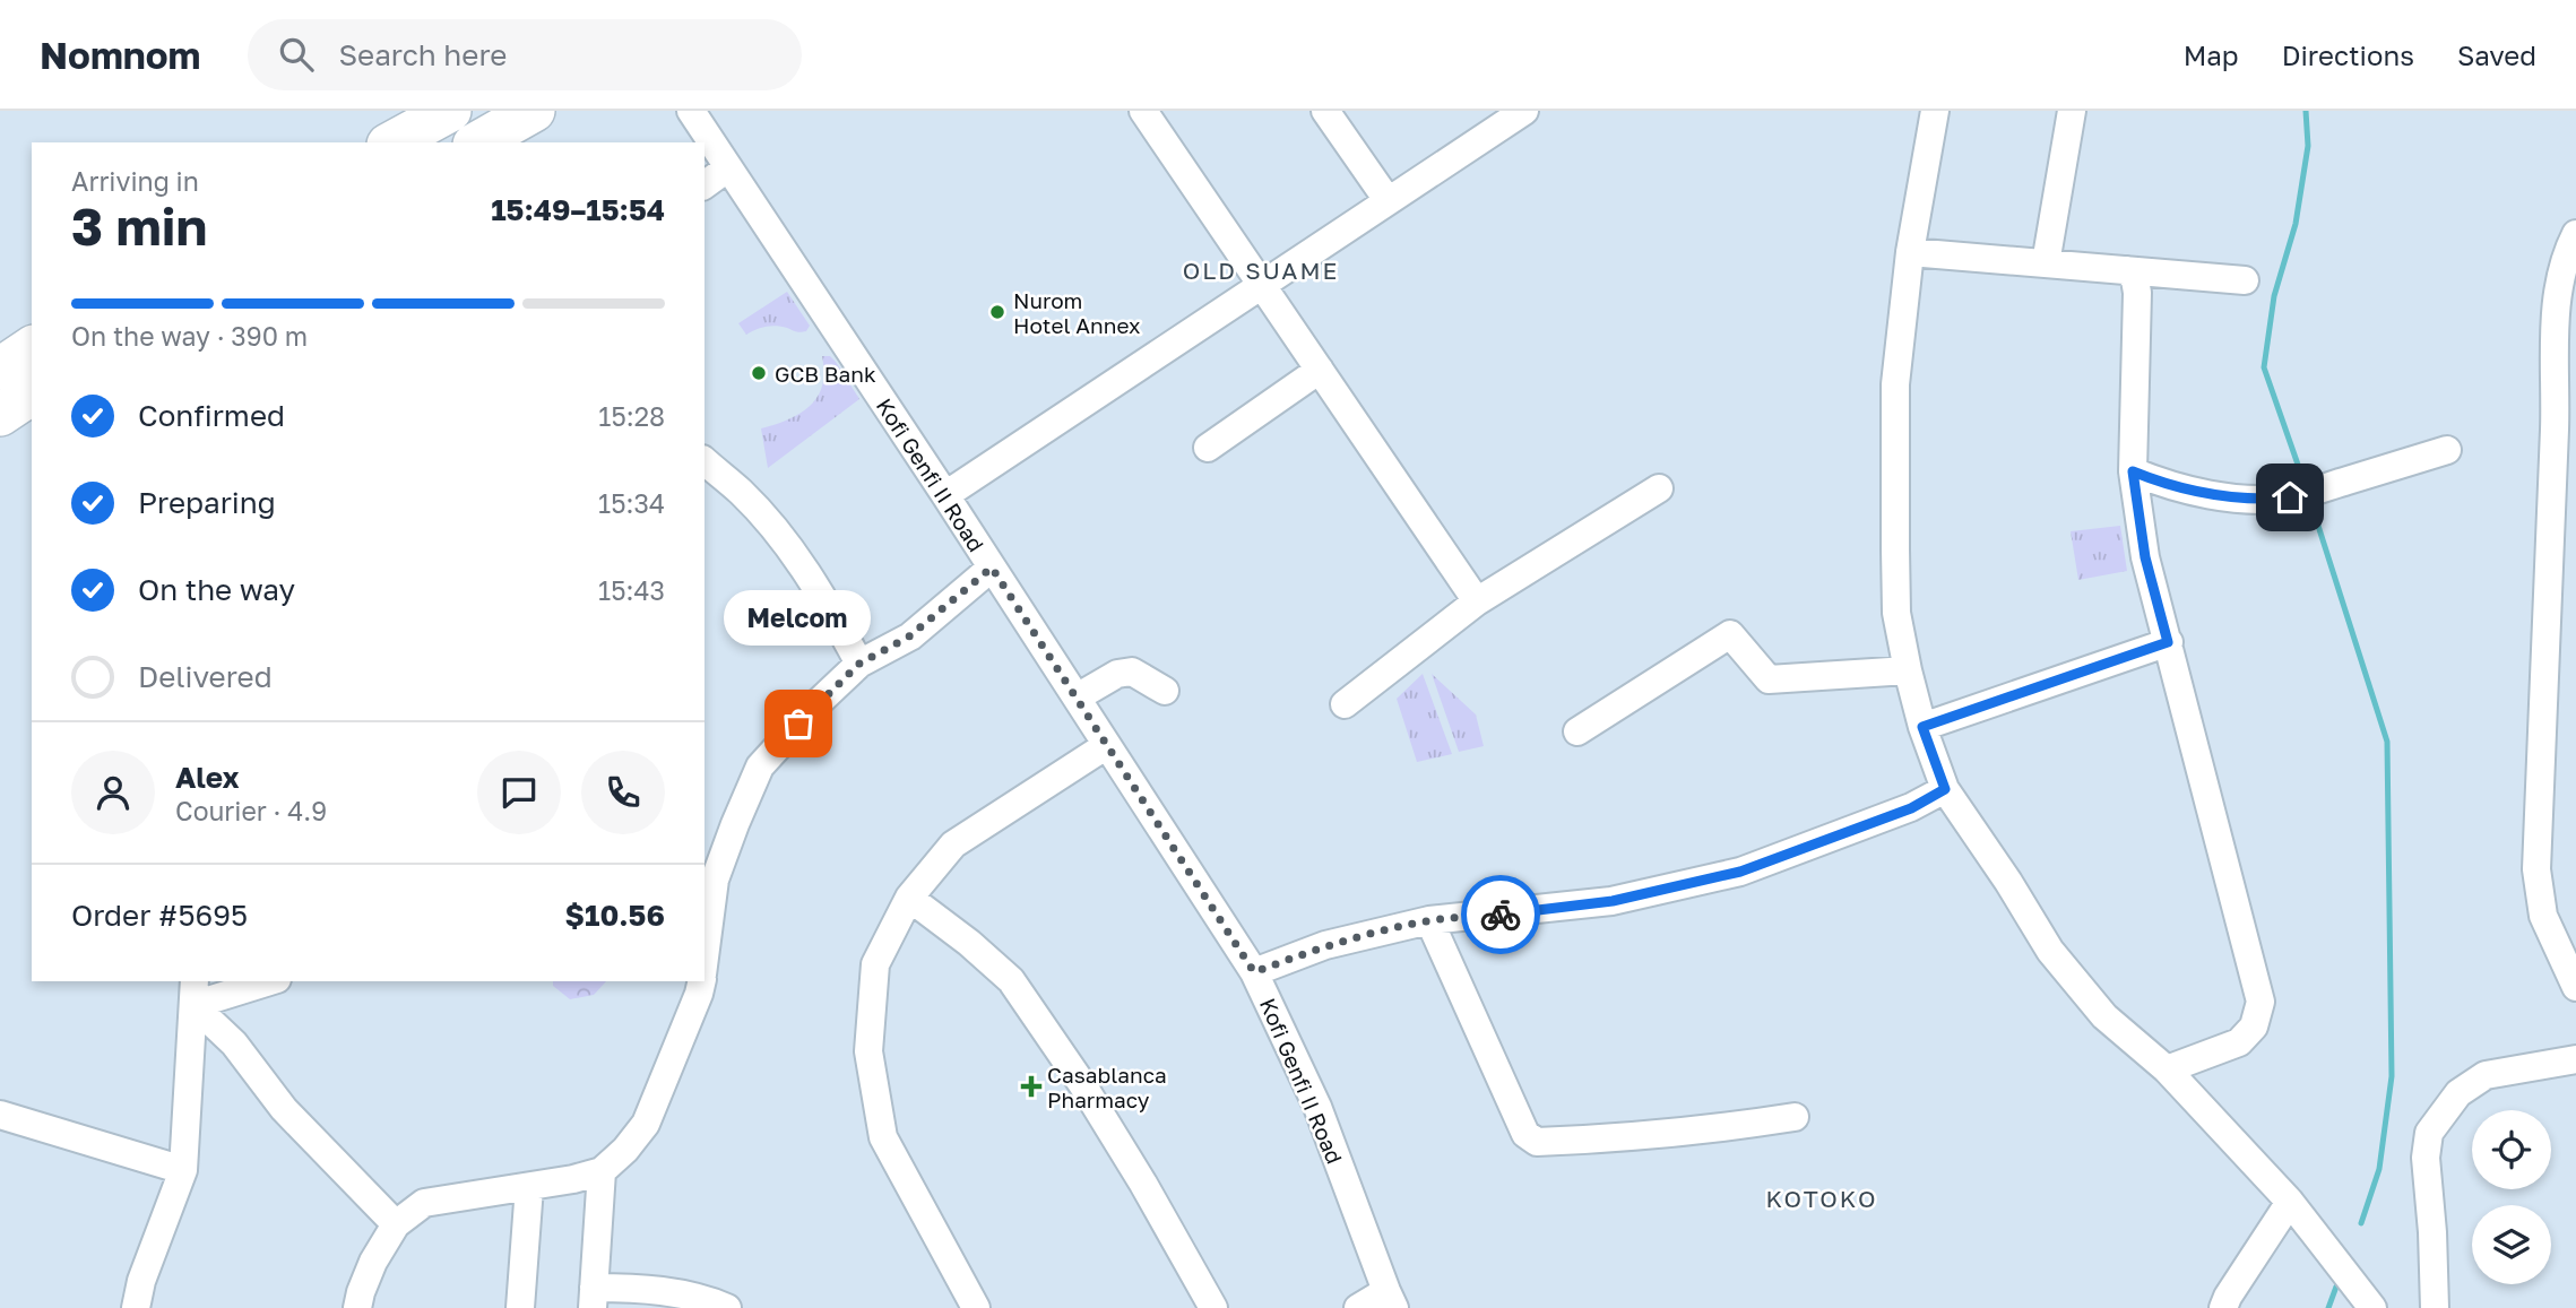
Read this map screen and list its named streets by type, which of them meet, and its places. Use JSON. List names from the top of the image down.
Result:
{
  "streets": {
    "street": ["Kofi Genfi II Road"]
  },
  "districts": ["OLD SUAME", "KOTOKO"],
  "places": {
    "other": ["Nurom Hotel Annex", "GCB Bank", "Melcom"],
    "health": ["Casablanca Pharmacy"]
  },
  "page": {
    "header": "Nomnom",
    "search": "Search here",
    "nav": ["Map", "Directions", "Saved"],
    "heading": ["3 min", "Arriving in", "15:49–15:54"],
    "panel": [
      "Alex",
      "Courier · 4.9",
      "Order #5695",
      "$10.56"
    ],
    "bar": "On the way · 390 m",
    "list": [
      ["Confirmed", "15:28"],
      ["Preparing", "15:34"],
      ["On the way", "15:43"],
      "Delivered"
    ],
    "bubble": "Melcom"
  }
}
